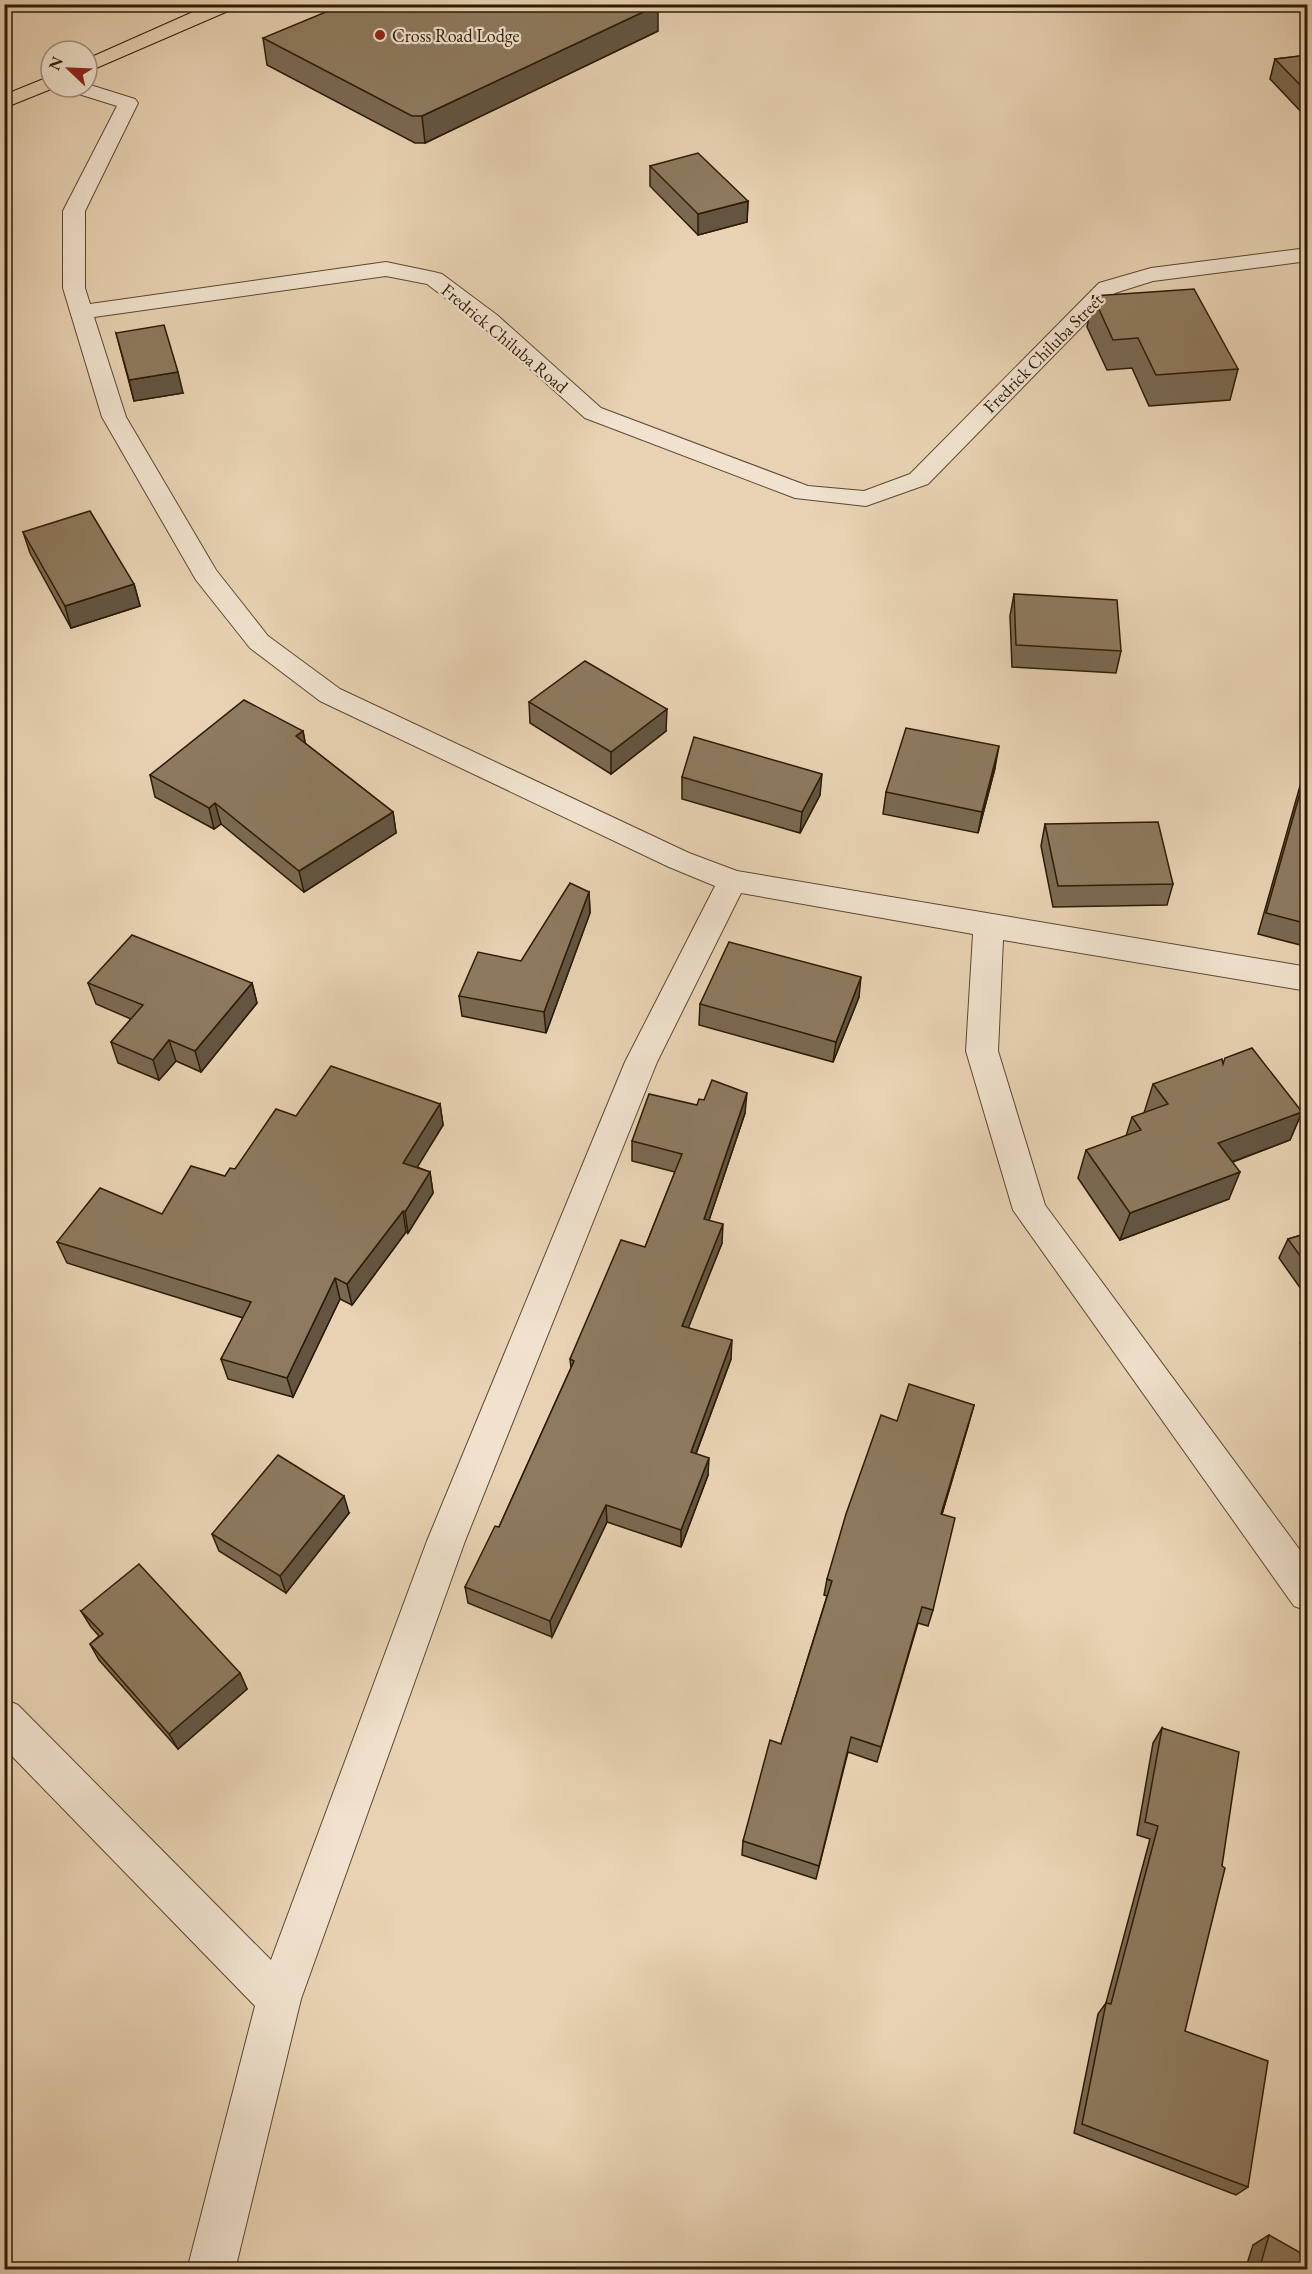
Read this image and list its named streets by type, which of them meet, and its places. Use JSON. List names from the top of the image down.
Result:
{
  "streets": {
    "street": ["Fredrick Chiluba Road", "Fredrick Chiluba Street"]
  },
  "crossings": [
    ["Fredrick Chiluba Road", "Fredrick Chiluba Street"]
  ],
  "places": ["Cross Road Lodge"],
  "north": "top left"
}
